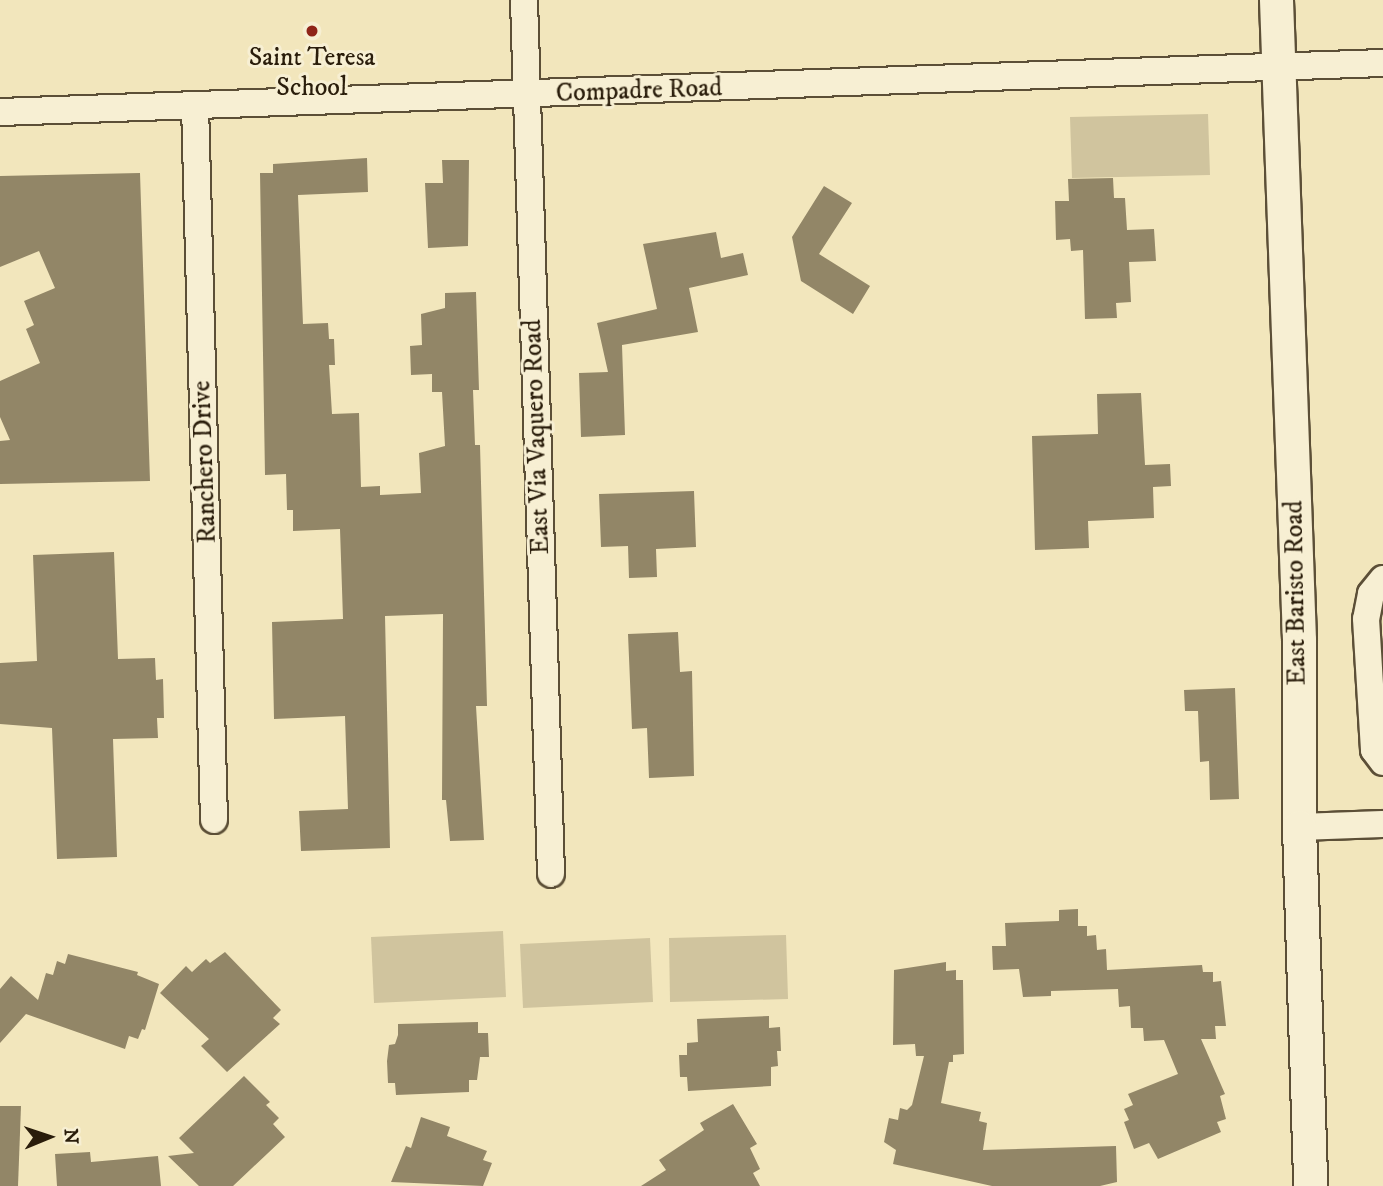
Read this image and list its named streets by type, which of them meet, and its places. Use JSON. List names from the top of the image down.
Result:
{
  "streets": {
    "street": [
      "Compadre Road",
      "East Via Vaquero Road",
      "Ranchero Drive",
      "East Baristo Road"
    ]
  },
  "crossings": [
    ["Compadre Road", "East Via Vaquero Road"],
    ["Compadre Road", "Ranchero Drive"],
    ["Compadre Road", "East Baristo Road"]
  ],
  "places": ["Saint Teresa School"],
  "north": "right"
}
